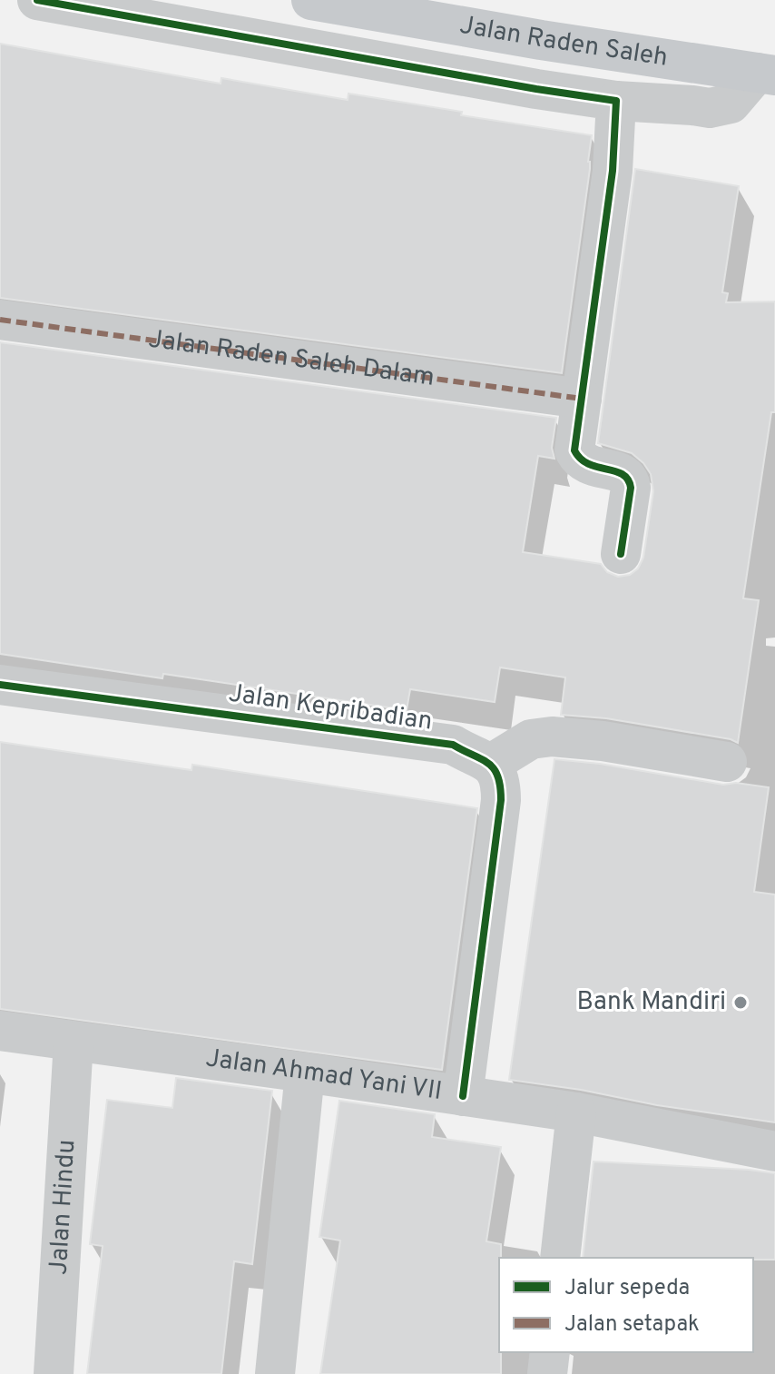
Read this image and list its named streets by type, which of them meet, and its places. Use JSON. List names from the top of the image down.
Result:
{
  "streets": {
    "main road": ["Jalan Raden Saleh"],
    "street": [
      "Jalan Raden Saleh Dalam",
      "Jalan Kepribadian",
      "Jalan Ahmad Yani VII",
      "Jalan Hindu"
    ]
  },
  "crossings": [
    ["Jalan Ahmad Yani VII", "Jalan Hindu"]
  ],
  "places": ["Bank Mandiri"],
  "legend": ["Jalur sepeda", "Jalan setapak"]
}
